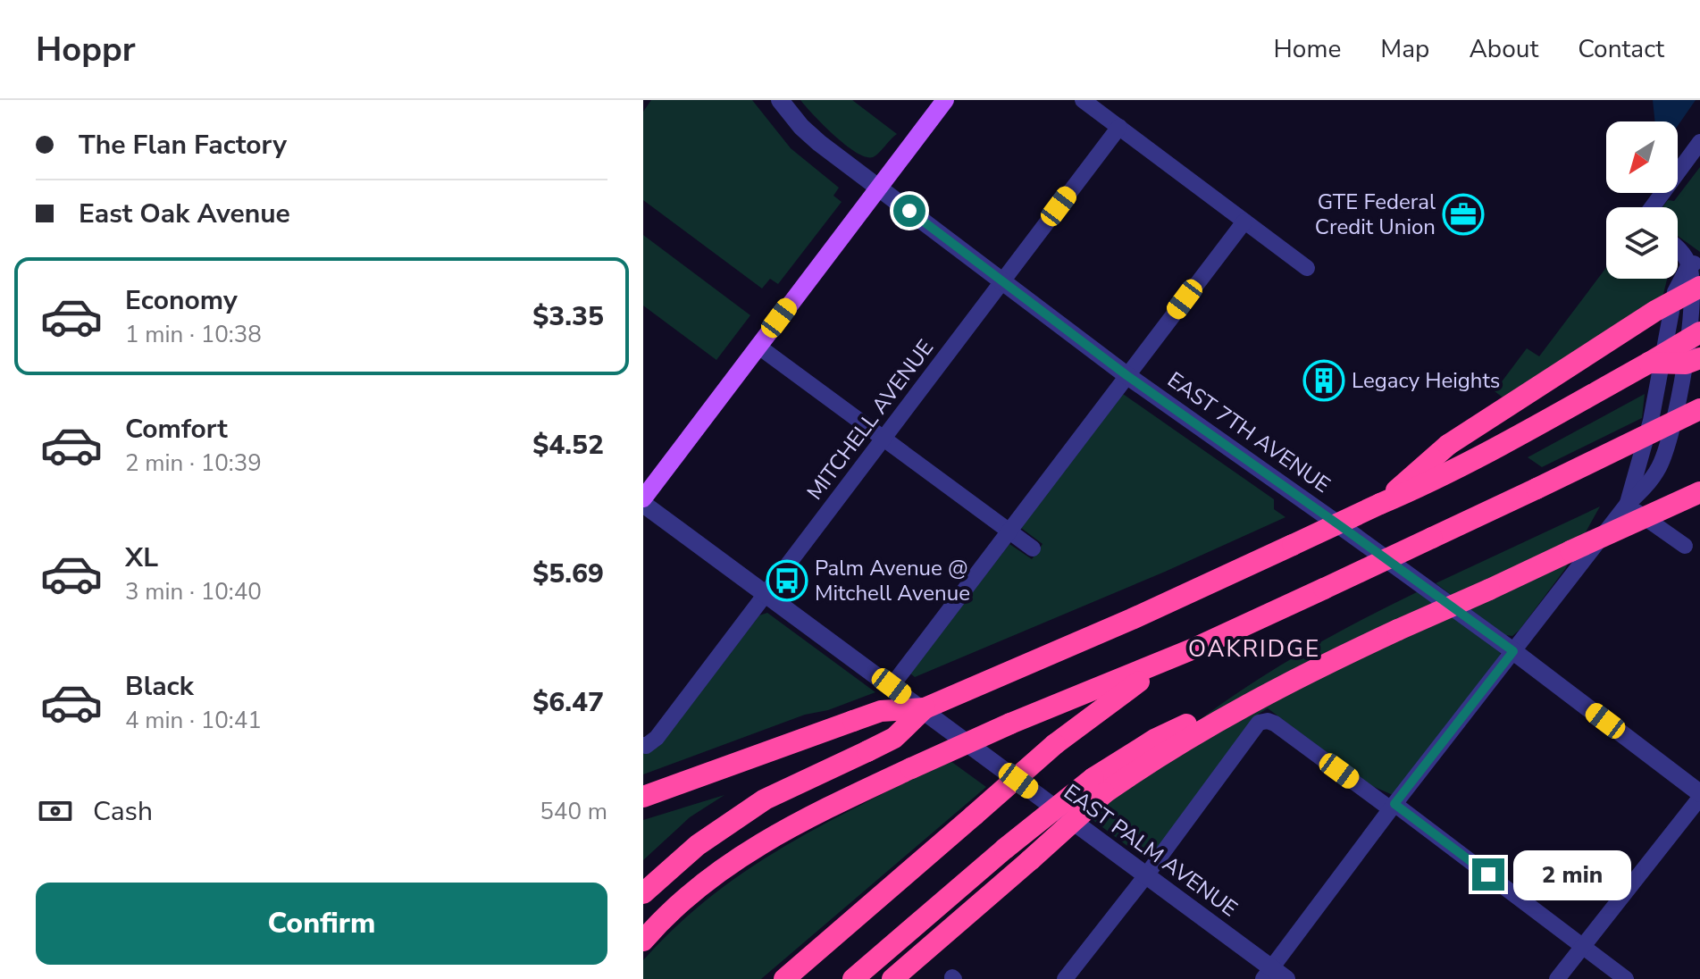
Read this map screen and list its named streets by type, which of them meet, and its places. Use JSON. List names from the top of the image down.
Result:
{
  "streets": {
    "street": ["MITCHELL AVENUE", "EAST 7TH AVENUE", "EAST PALM AVENUE"]
  },
  "crossings": [
    ["MITCHELL AVENUE", "EAST 7TH AVENUE"],
    ["MITCHELL AVENUE", "EAST PALM AVENUE"]
  ],
  "districts": ["OAKRIDGE"],
  "places": {
    "office": ["GTE Federal Credit Union"],
    "building": ["Legacy Heights"],
    "bus stop": ["Palm Avenue @ Mitchell Avenue"]
  },
  "north": "bottom left",
  "page": {
    "header": "Hoppr",
    "nav": [
      "Home",
      "Map",
      "About",
      "Contact"
    ],
    "banner": ["The Flan Factory", "East Oak Avenue"],
    "list": [
      {
        "name": "Economy",
        "note": "1 min · 10:38",
        "value": "$3.35"
      },
      {
        "name": "Comfort",
        "note": "2 min · 10:39",
        "value": "$4.52"
      },
      {
        "name": "XL",
        "note": "3 min · 10:40",
        "value": "$5.69"
      },
      {
        "name": "Black",
        "note": "4 min · 10:41",
        "value": "$6.47"
      }
    ],
    "pay": ["Cash", "540 m"],
    "bubble": "2 min",
    "buttons": "Confirm"
  }
}
